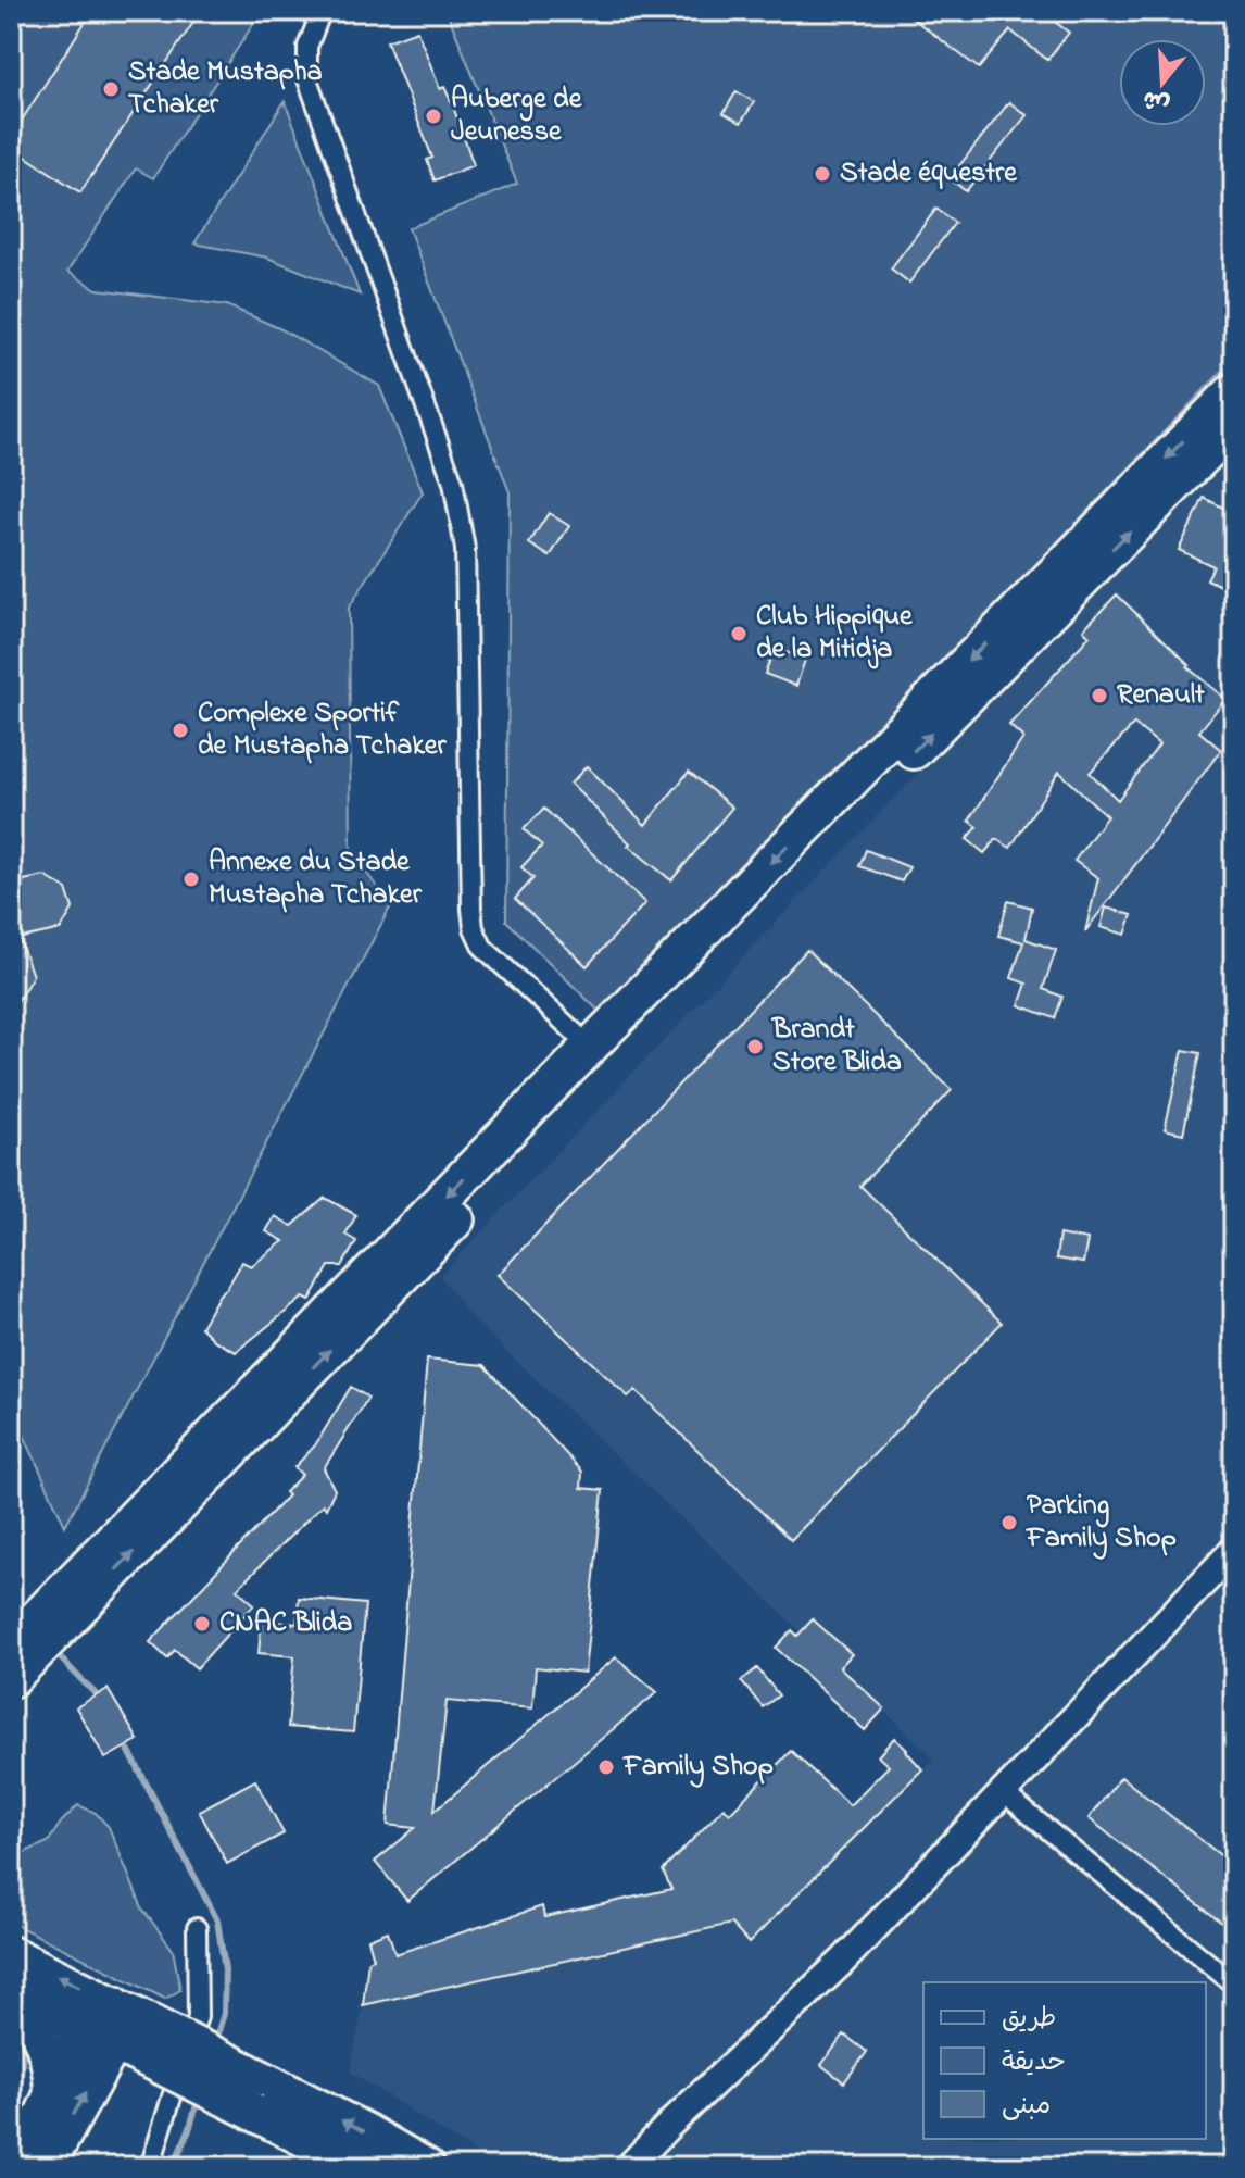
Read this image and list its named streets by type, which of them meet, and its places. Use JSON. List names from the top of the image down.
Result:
{
  "places": [
    "Stade Mustapha Tchaker",
    "Auberge de Jeunesse",
    "Stade équestre",
    "Club Hippique de la Mitidja",
    "Renault",
    "Complexe Sportif de Mustapha Tchaker",
    "Annexe du Stade Mustapha Tchaker",
    "Brandt Store Blida",
    "Parking Family Shop",
    "CNAC Blida",
    "Family Shop"
  ],
  "legend": ["طريق", "حديقة", "مبنى"],
  "north": "bottom"
}
